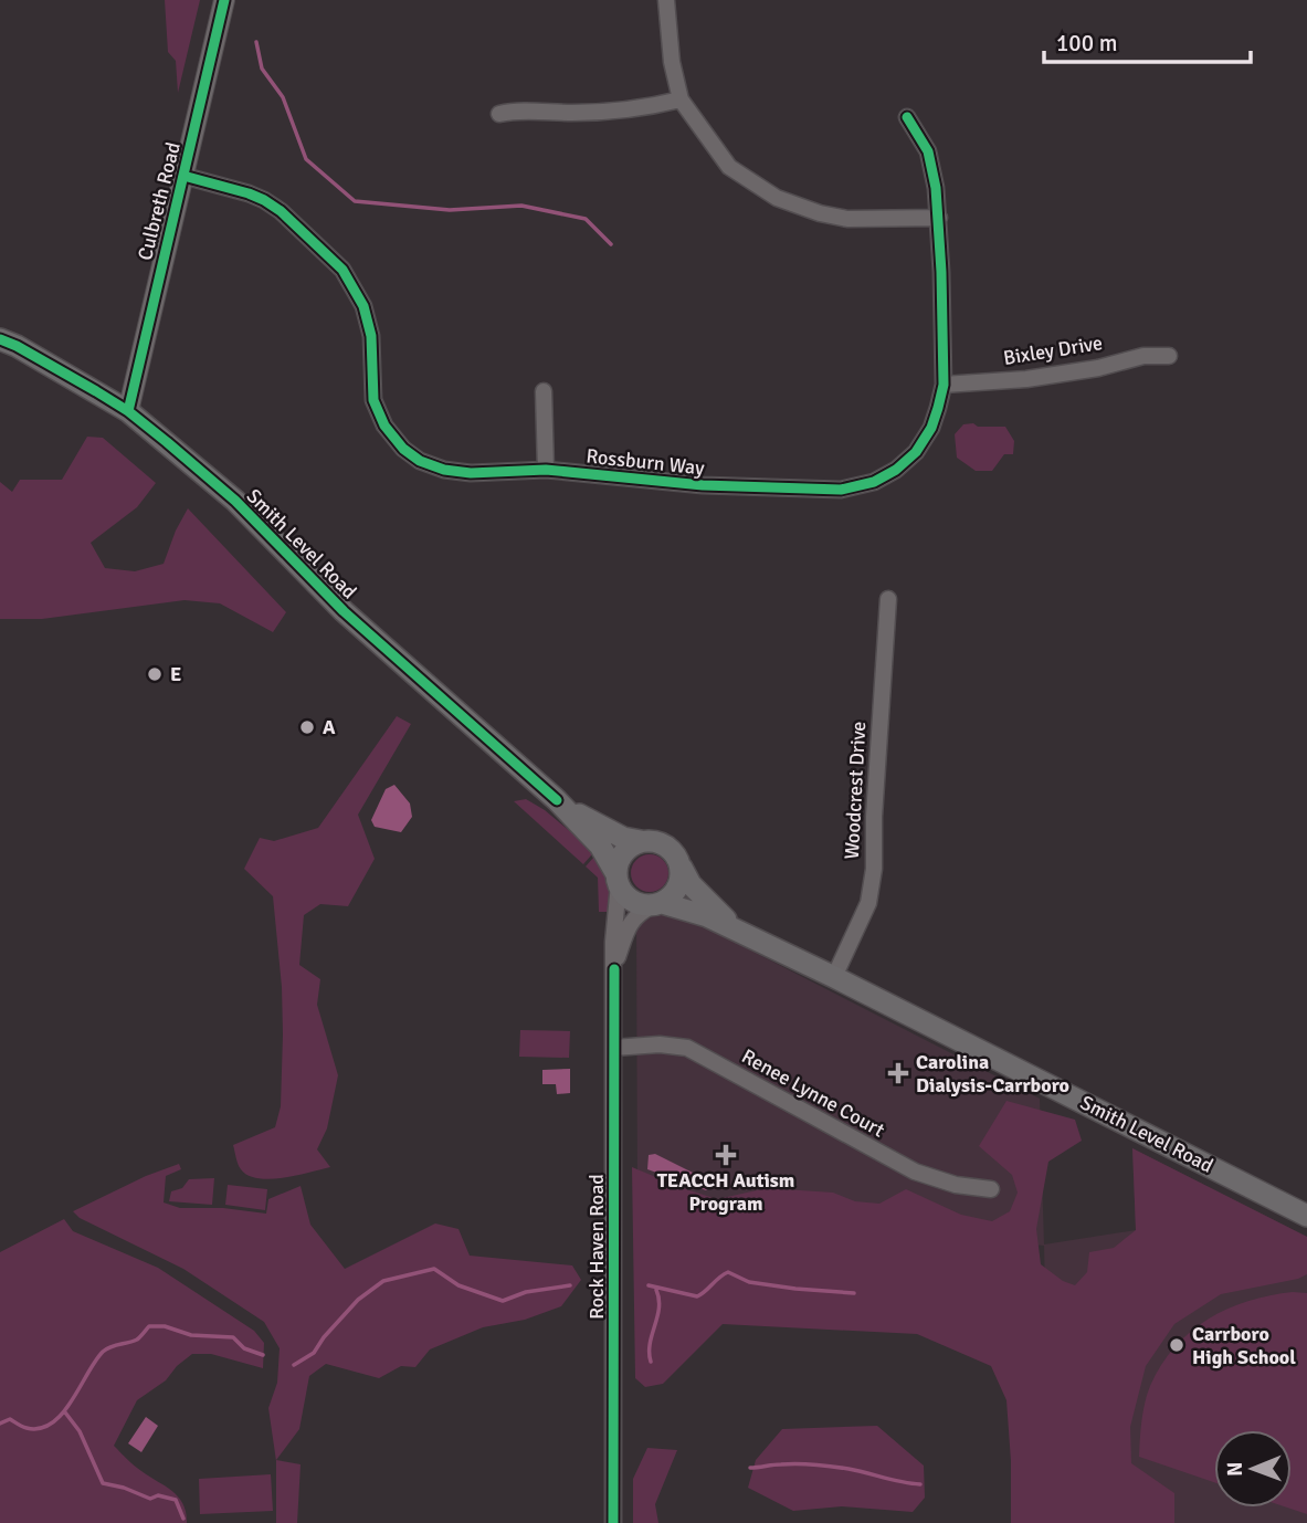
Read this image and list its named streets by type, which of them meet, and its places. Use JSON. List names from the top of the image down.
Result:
{
  "streets": {
    "main road": ["Smith Level Road"],
    "street": [
      "Culbreth Road",
      "Bixley Drive",
      "Rossburn Way",
      "Woodcrest Drive",
      "Renee Lynne Court",
      "Rock Haven Road"
    ]
  },
  "crossings": [
    ["Culbreth Road", "Rossburn Way"],
    ["Culbreth Road", "Smith Level Road"],
    ["Bixley Drive", "Rossburn Way"],
    ["Smith Level Road", "Woodcrest Drive"],
    ["Smith Level Road", "Rock Haven Road"],
    ["Renee Lynne Court", "Rock Haven Road"]
  ],
  "places": {
    "other": ["E", "A", "Carrboro High School"],
    "health": ["Carolina Dialysis-Carrboro", "TEACCH Autism Program"]
  },
  "scale_bar": "100 m",
  "north": "left"
}
